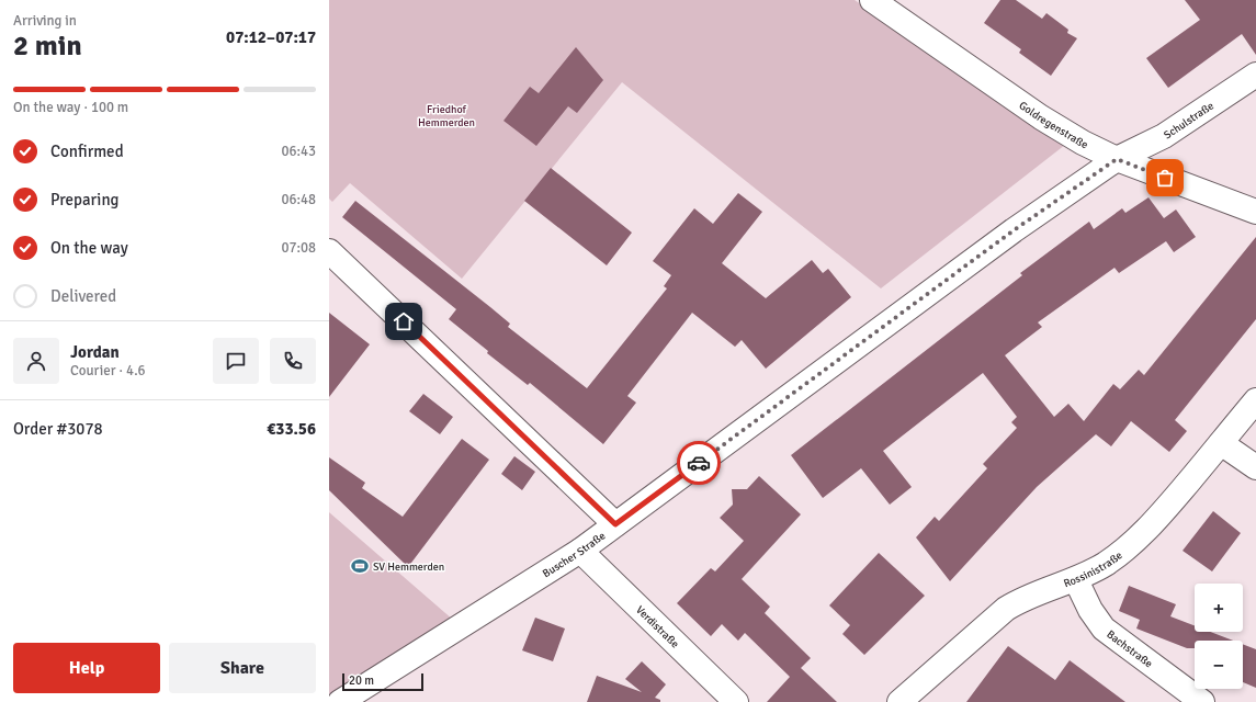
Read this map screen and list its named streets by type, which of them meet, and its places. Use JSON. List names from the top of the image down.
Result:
{
  "streets": {
    "street": [
      "Schulstraße",
      "Goldregenstraße",
      "Buscher Straße",
      "Rossinistraße",
      "Verdistraße",
      "Bachstraße"
    ]
  },
  "crossings": [
    ["Schulstraße", "Goldregenstraße"],
    ["Schulstraße", "Buscher Straße"],
    ["Goldregenstraße", "Buscher Straße"],
    ["Buscher Straße", "Verdistraße"],
    ["Rossinistraße", "Bachstraße"]
  ],
  "parks": ["Friedhof Hemmerden"],
  "places": {
    "sports": ["SV Hemmerden"]
  },
  "scale_bar": "20 m",
  "page": {
    "heading": ["2 min", "Arriving in", "07:12–07:17"],
    "panel": [
      "Jordan",
      "Courier · 4.6",
      "Order #3078",
      "€33.56"
    ],
    "bar": "On the way · 100 m",
    "list": [
      ["Confirmed", "06:43"],
      ["Preparing", "06:48"],
      ["On the way", "07:08"],
      "Delivered"
    ],
    "map_buttons": ["+", "−"],
    "buttons": ["Help", "Share"],
    "scale": "20 m"
  }
}
